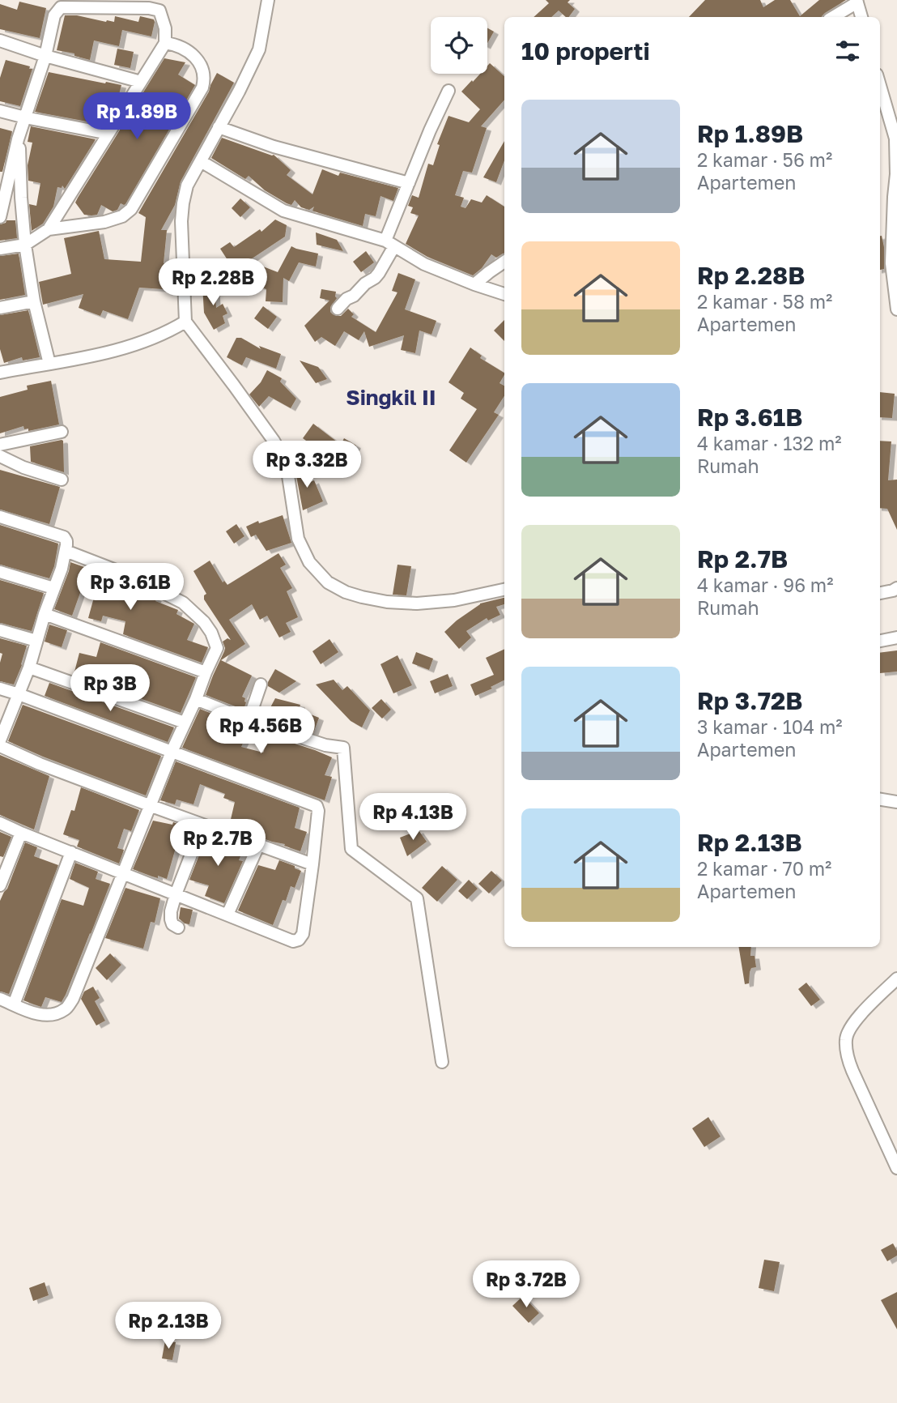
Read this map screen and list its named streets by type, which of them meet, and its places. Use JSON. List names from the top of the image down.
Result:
{
  "districts": ["Singkil II"],
  "page": {
    "heading": "10 properti",
    "list": [
      {
        "name": "Rp 1.89B",
        "note": "2 kamar · 56 m² · Apartemen"
      },
      {
        "name": "Rp 2.28B",
        "note": "2 kamar · 58 m² · Apartemen"
      },
      {
        "name": "Rp 3.61B",
        "note": "4 kamar · 132 m² · Rumah"
      },
      {
        "name": "Rp 2.7B",
        "note": "4 kamar · 96 m² · Rumah"
      },
      {
        "name": "Rp 3.72B",
        "note": "3 kamar · 104 m² · Apartemen"
      },
      {
        "name": "Rp 2.13B",
        "note": "2 kamar · 70 m² · Apartemen"
      }
    ],
    "price": [
      "Rp 1.89B",
      "Rp 2.28B",
      "Rp 3.32B",
      "Rp 3.61B",
      "Rp 3B",
      "Rp 4.56B",
      "Rp 4.13B",
      "Rp 2.7B",
      "Rp 3.72B",
      "Rp 2.13B"
    ]
  }
}
